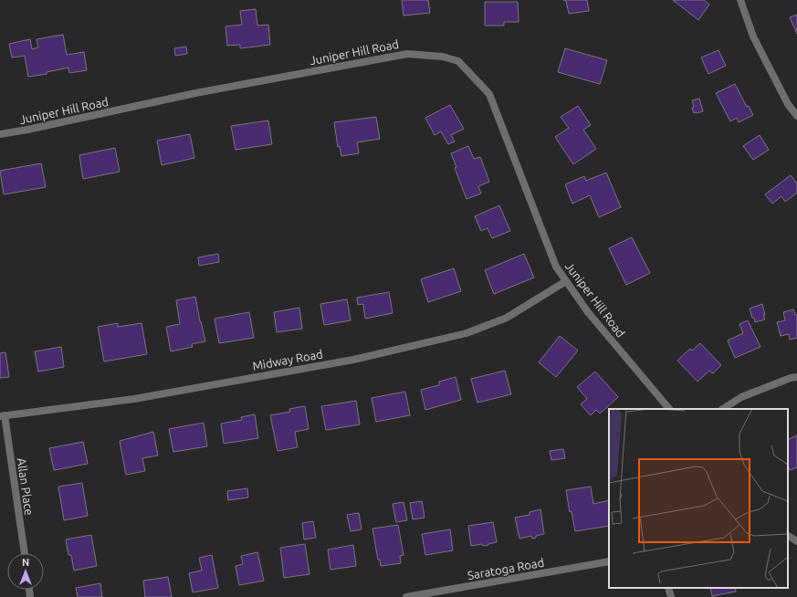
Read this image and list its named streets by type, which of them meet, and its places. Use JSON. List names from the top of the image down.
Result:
{
  "streets": {
    "street": [
      "Juniper Hill Road",
      "Midway Road",
      "Allan Place",
      "Saratoga Road"
    ]
  },
  "crossings": [
    ["Juniper Hill Road", "Midway Road"],
    ["Midway Road", "Allan Place"]
  ],
  "north": "top"
}
